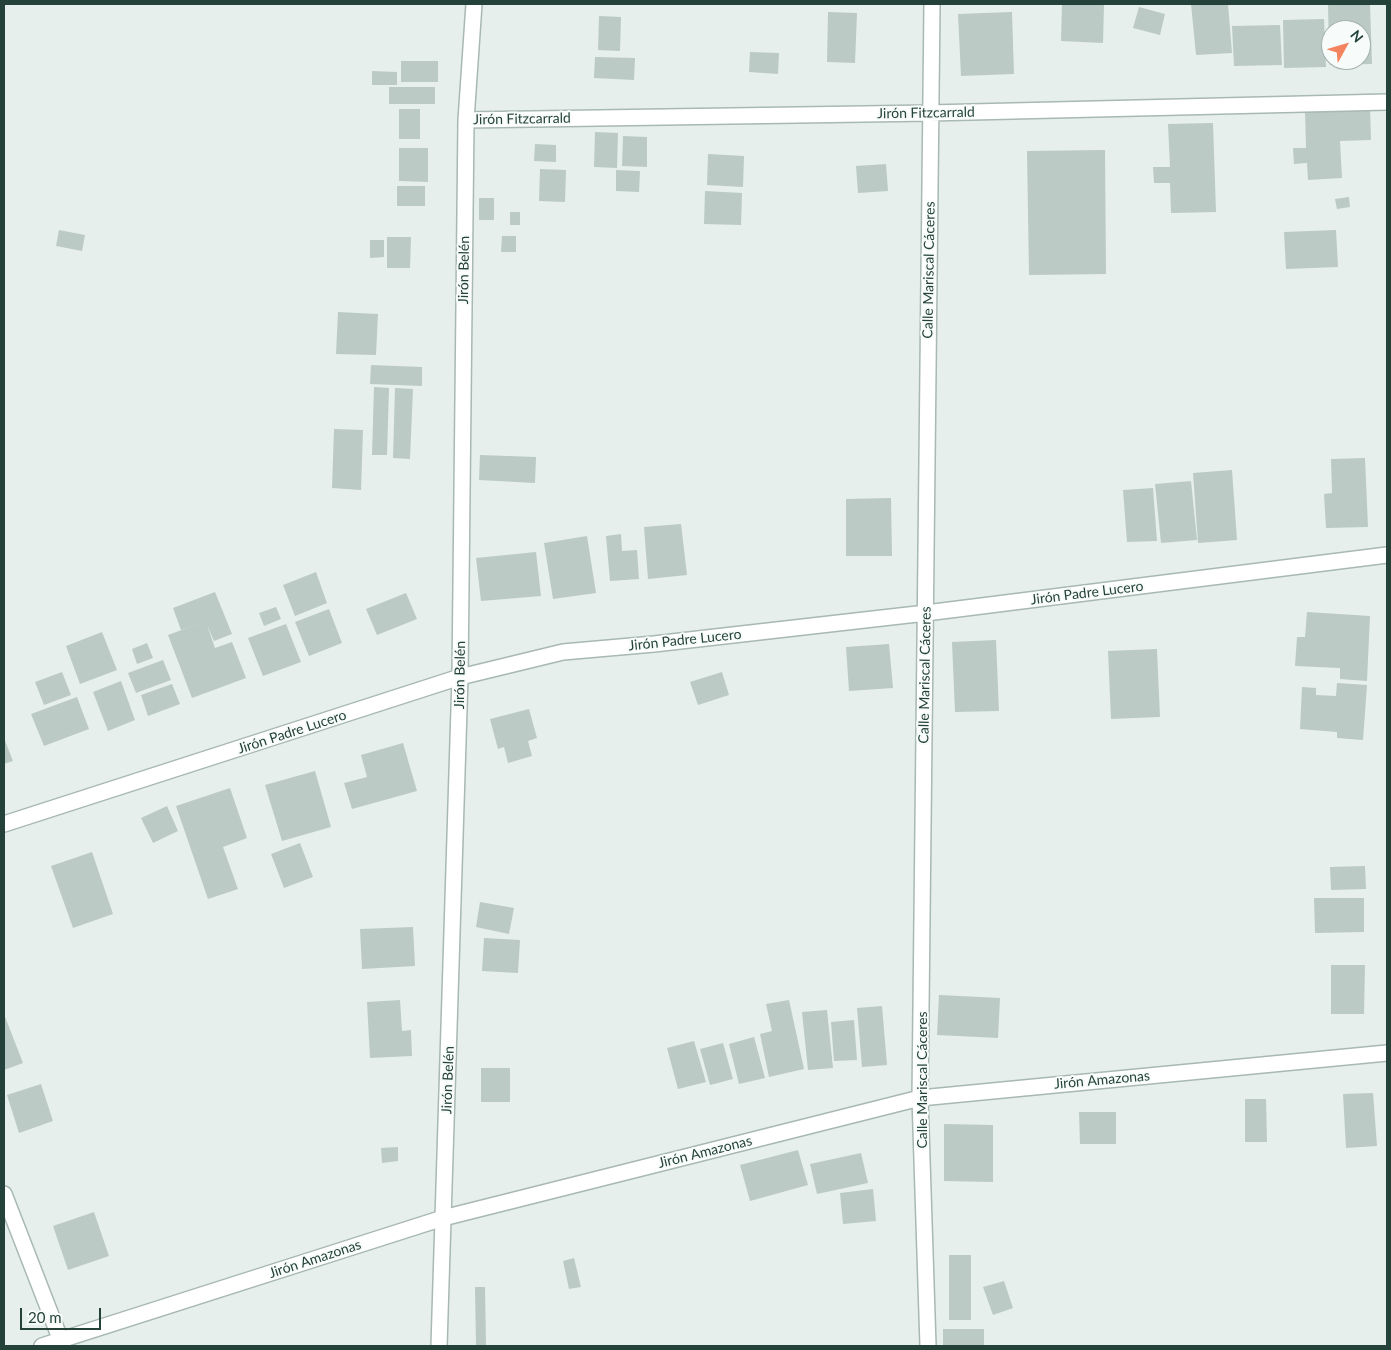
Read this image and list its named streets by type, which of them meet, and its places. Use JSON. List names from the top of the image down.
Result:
{
  "streets": {
    "street": [
      "Jirón Fitzcarrald",
      "Jirón Belén",
      "Calle Mariscal Cáceres",
      "Jirón Padre Lucero",
      "Jirón Amazonas"
    ]
  },
  "crossings": [
    ["Jirón Fitzcarrald", "Jirón Belén"],
    ["Jirón Fitzcarrald", "Calle Mariscal Cáceres"],
    ["Jirón Belén", "Jirón Padre Lucero"],
    ["Jirón Belén", "Jirón Amazonas"],
    ["Calle Mariscal Cáceres", "Jirón Padre Lucero"],
    ["Calle Mariscal Cáceres", "Jirón Amazonas"]
  ],
  "scale_bar": "20 m",
  "north": "top right"
}
